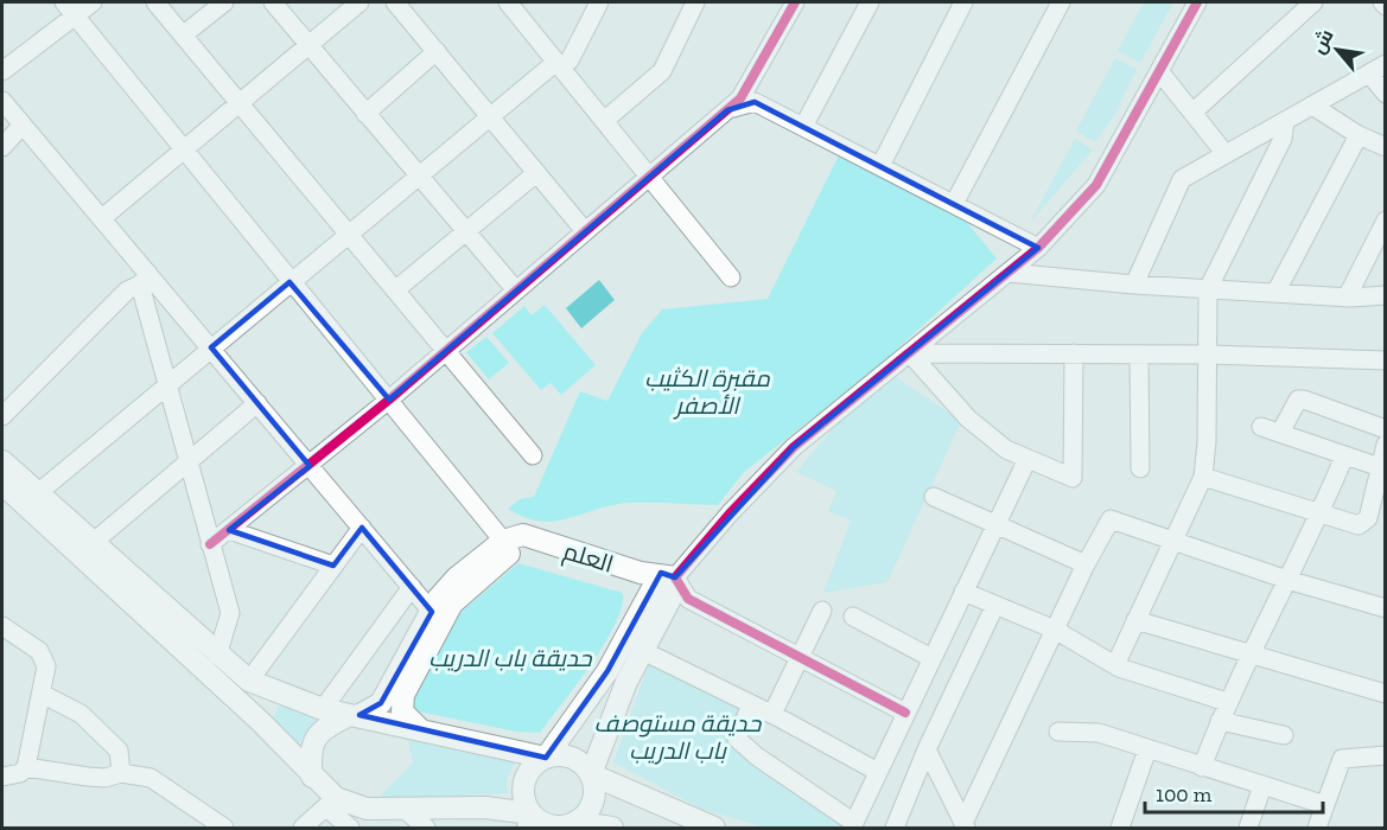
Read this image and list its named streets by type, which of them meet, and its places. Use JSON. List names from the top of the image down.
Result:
{
  "streets": {
    "main road": ["العلم"]
  },
  "parks": ["مقبرة الكثيب الأصفر", "حديقة باب الدريب", "حديقة مستوصف باب الدريب"],
  "scale_bar": "100 m",
  "north": "top left"
}
